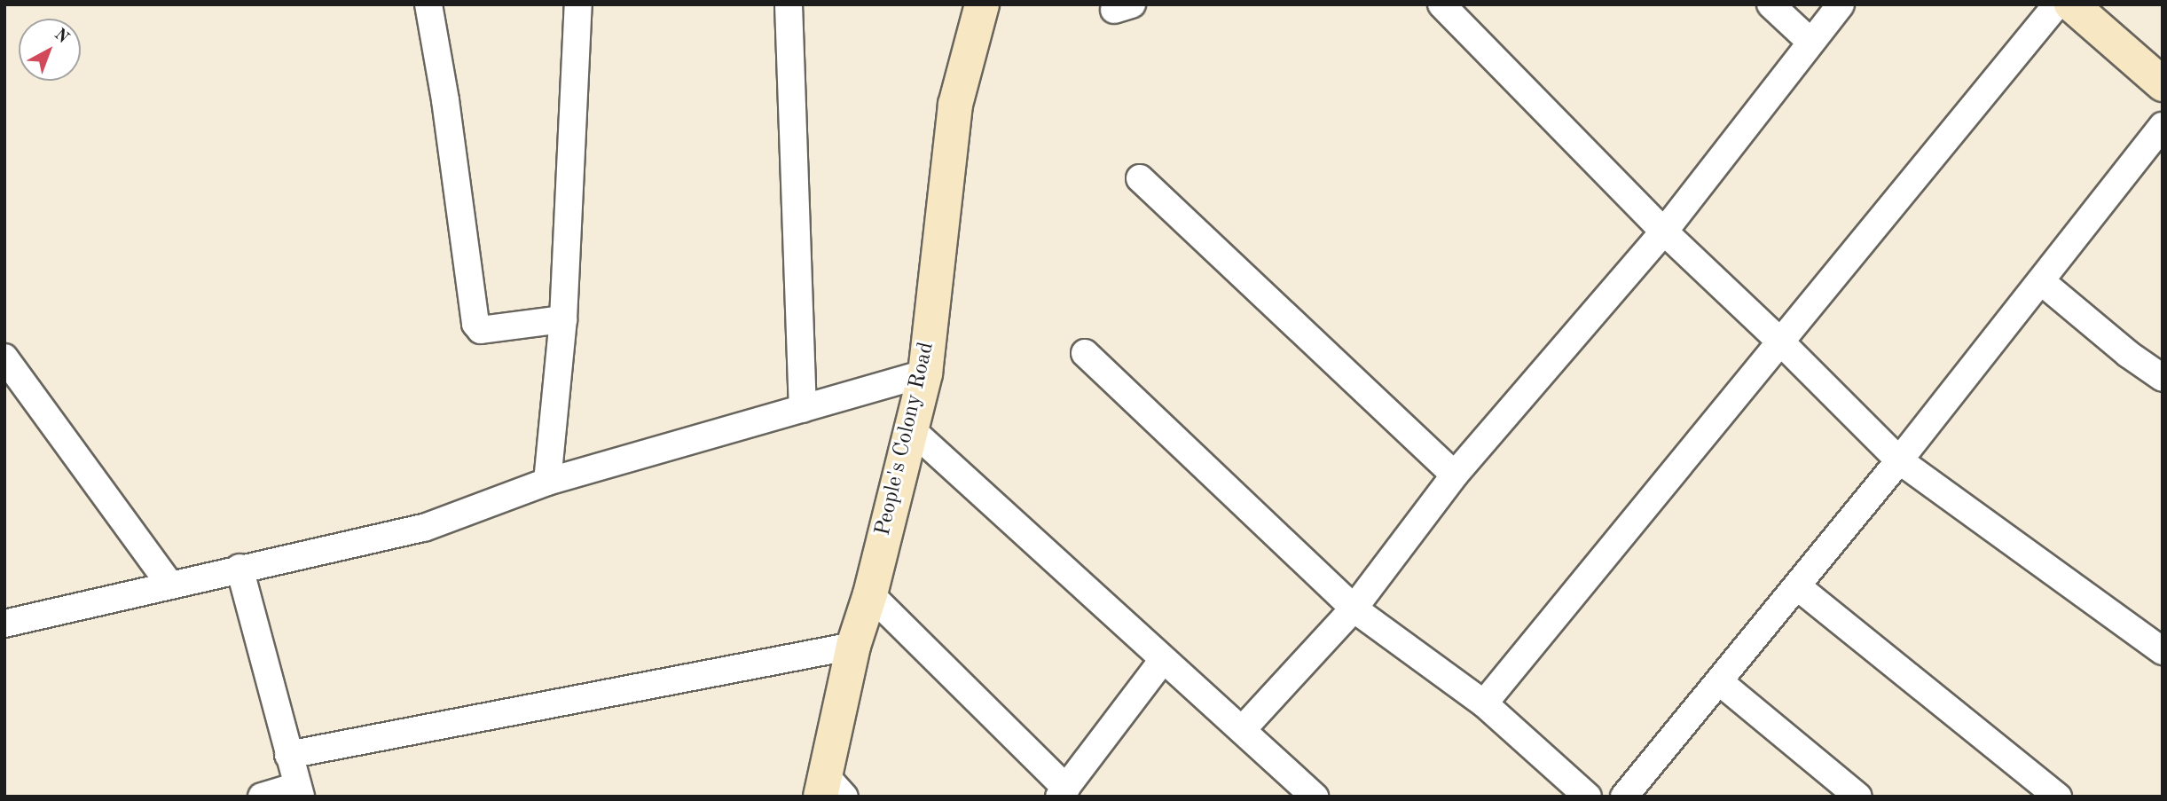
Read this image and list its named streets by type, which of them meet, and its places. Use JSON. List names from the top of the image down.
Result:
{
  "streets": {
    "street": ["People's Colony Road"]
  },
  "north": "top right"
}
